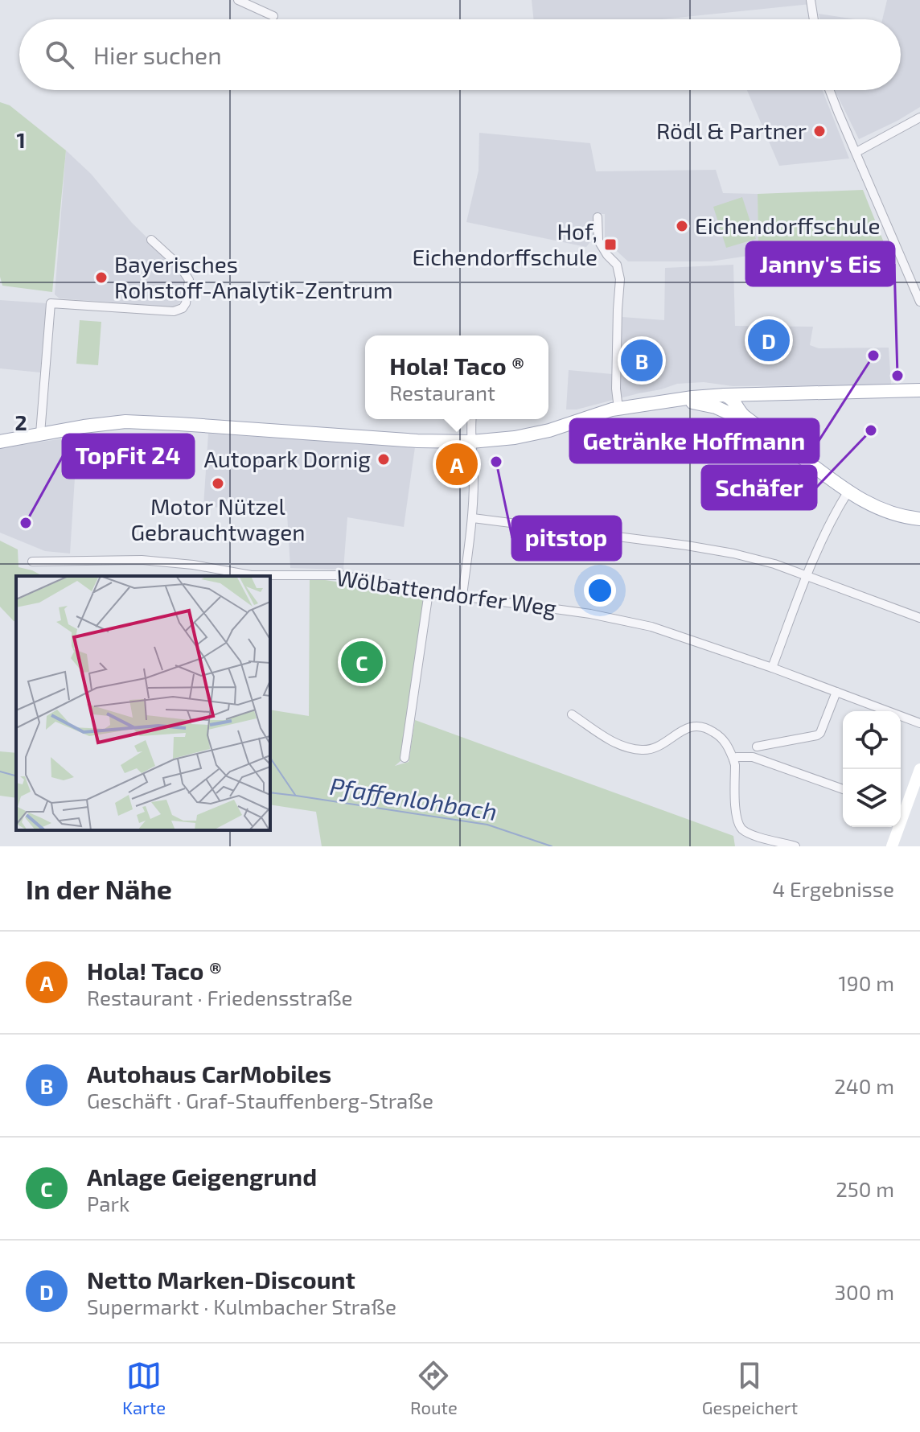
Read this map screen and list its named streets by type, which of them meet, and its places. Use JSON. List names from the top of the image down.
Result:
{
  "streets": {
    "street": ["Wölbattendorfer Weg"]
  },
  "water": ["Pfaffenlohbach"],
  "places": {
    "other": [
      "Rödl & Partner",
      "Eichendorffschule",
      "Bayerisches Rohstoff-Analytik-Zentrum",
      "Getränke Hoffmann",
      "Janny's Eis",
      "Schäfer",
      "Autopark Dornig",
      "pitstop",
      "Motor Nützel Gebrauchtwagen",
      "TopFit 24"
    ],
    "transit": ["Hof, Eichendorffschule"]
  },
  "page": {
    "search": "Hier suchen",
    "pins": [
      "D",
      "B",
      "A",
      "C"
    ],
    "popup": ["Hola! Taco ®", "Restaurant"],
    "heading": ["In der Nähe", "4 Ergebnisse"],
    "list": [
      {
        "mark": "A",
        "name": "Hola! Taco ®",
        "note": "Restaurant · Friedensstraße",
        "value": "190 m"
      },
      {
        "mark": "B",
        "name": "Autohaus CarMobiles",
        "note": "Geschäft · Graf-Stauffenberg-Straße",
        "value": "240 m"
      },
      {
        "mark": "C",
        "name": "Anlage Geigengrund",
        "note": "Park",
        "value": "250 m"
      },
      {
        "mark": "D",
        "name": "Netto Marken-Discount",
        "note": "Supermarkt · Kulmbacher Straße",
        "value": "300 m"
      }
    ],
    "nav": ["Karte", "Route", "Gespeichert"]
  },
  "grid": {
    "rows": ["1", "2"]
  }
}
